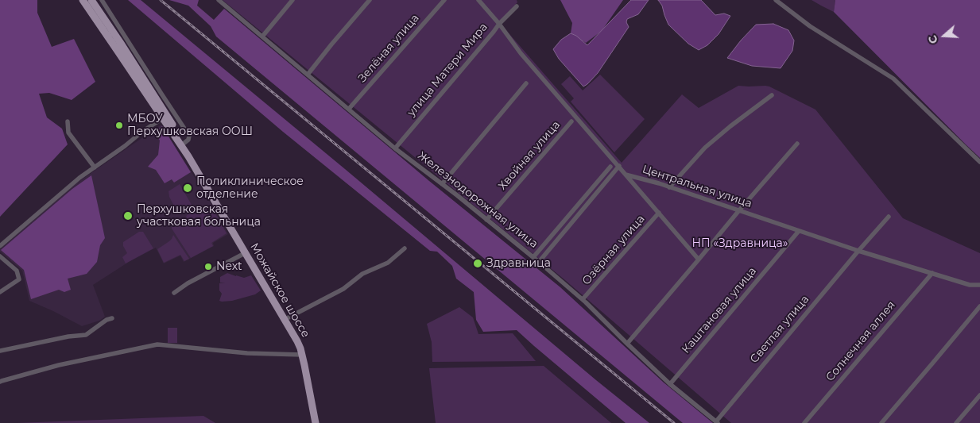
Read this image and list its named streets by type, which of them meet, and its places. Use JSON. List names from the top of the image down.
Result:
{
  "streets": {
    "main road": ["Можайское шоссе"],
    "street": [
      "Зелёная улица",
      "улица Матери Мира",
      "Хвойная улица",
      "Центральная улица",
      "Железнодорожная улица",
      "Озёрная улица",
      "Каштановая улица",
      "Светлая улица",
      "Солнечная аллея"
    ]
  },
  "crossings": [
    ["Зелёная улица", "Железнодорожная улица"],
    ["улица Матери Мира", "Центральная улица"],
    ["улица Матери Мира", "Железнодорожная улица"],
    ["Хвойная улица", "Железнодорожная улица"],
    ["Центральная улица", "Каштановая улица"],
    ["Центральная улица", "Светлая улица"],
    ["Центральная улица", "Солнечная аллея"],
    ["Железнодорожная улица", "Озёрная улица"],
    ["Железнодорожная улица", "Каштановая улица"],
    ["Железнодорожная улица", "Светлая улица"]
  ],
  "parks": ["НП «Здравница»"],
  "places": [
    "МБОУ Перхушковская ООШ",
    "Поликлиническое отделение",
    "Перхушковская участковая больница",
    "Здравница",
    "Next"
  ],
  "north": "left"
}
